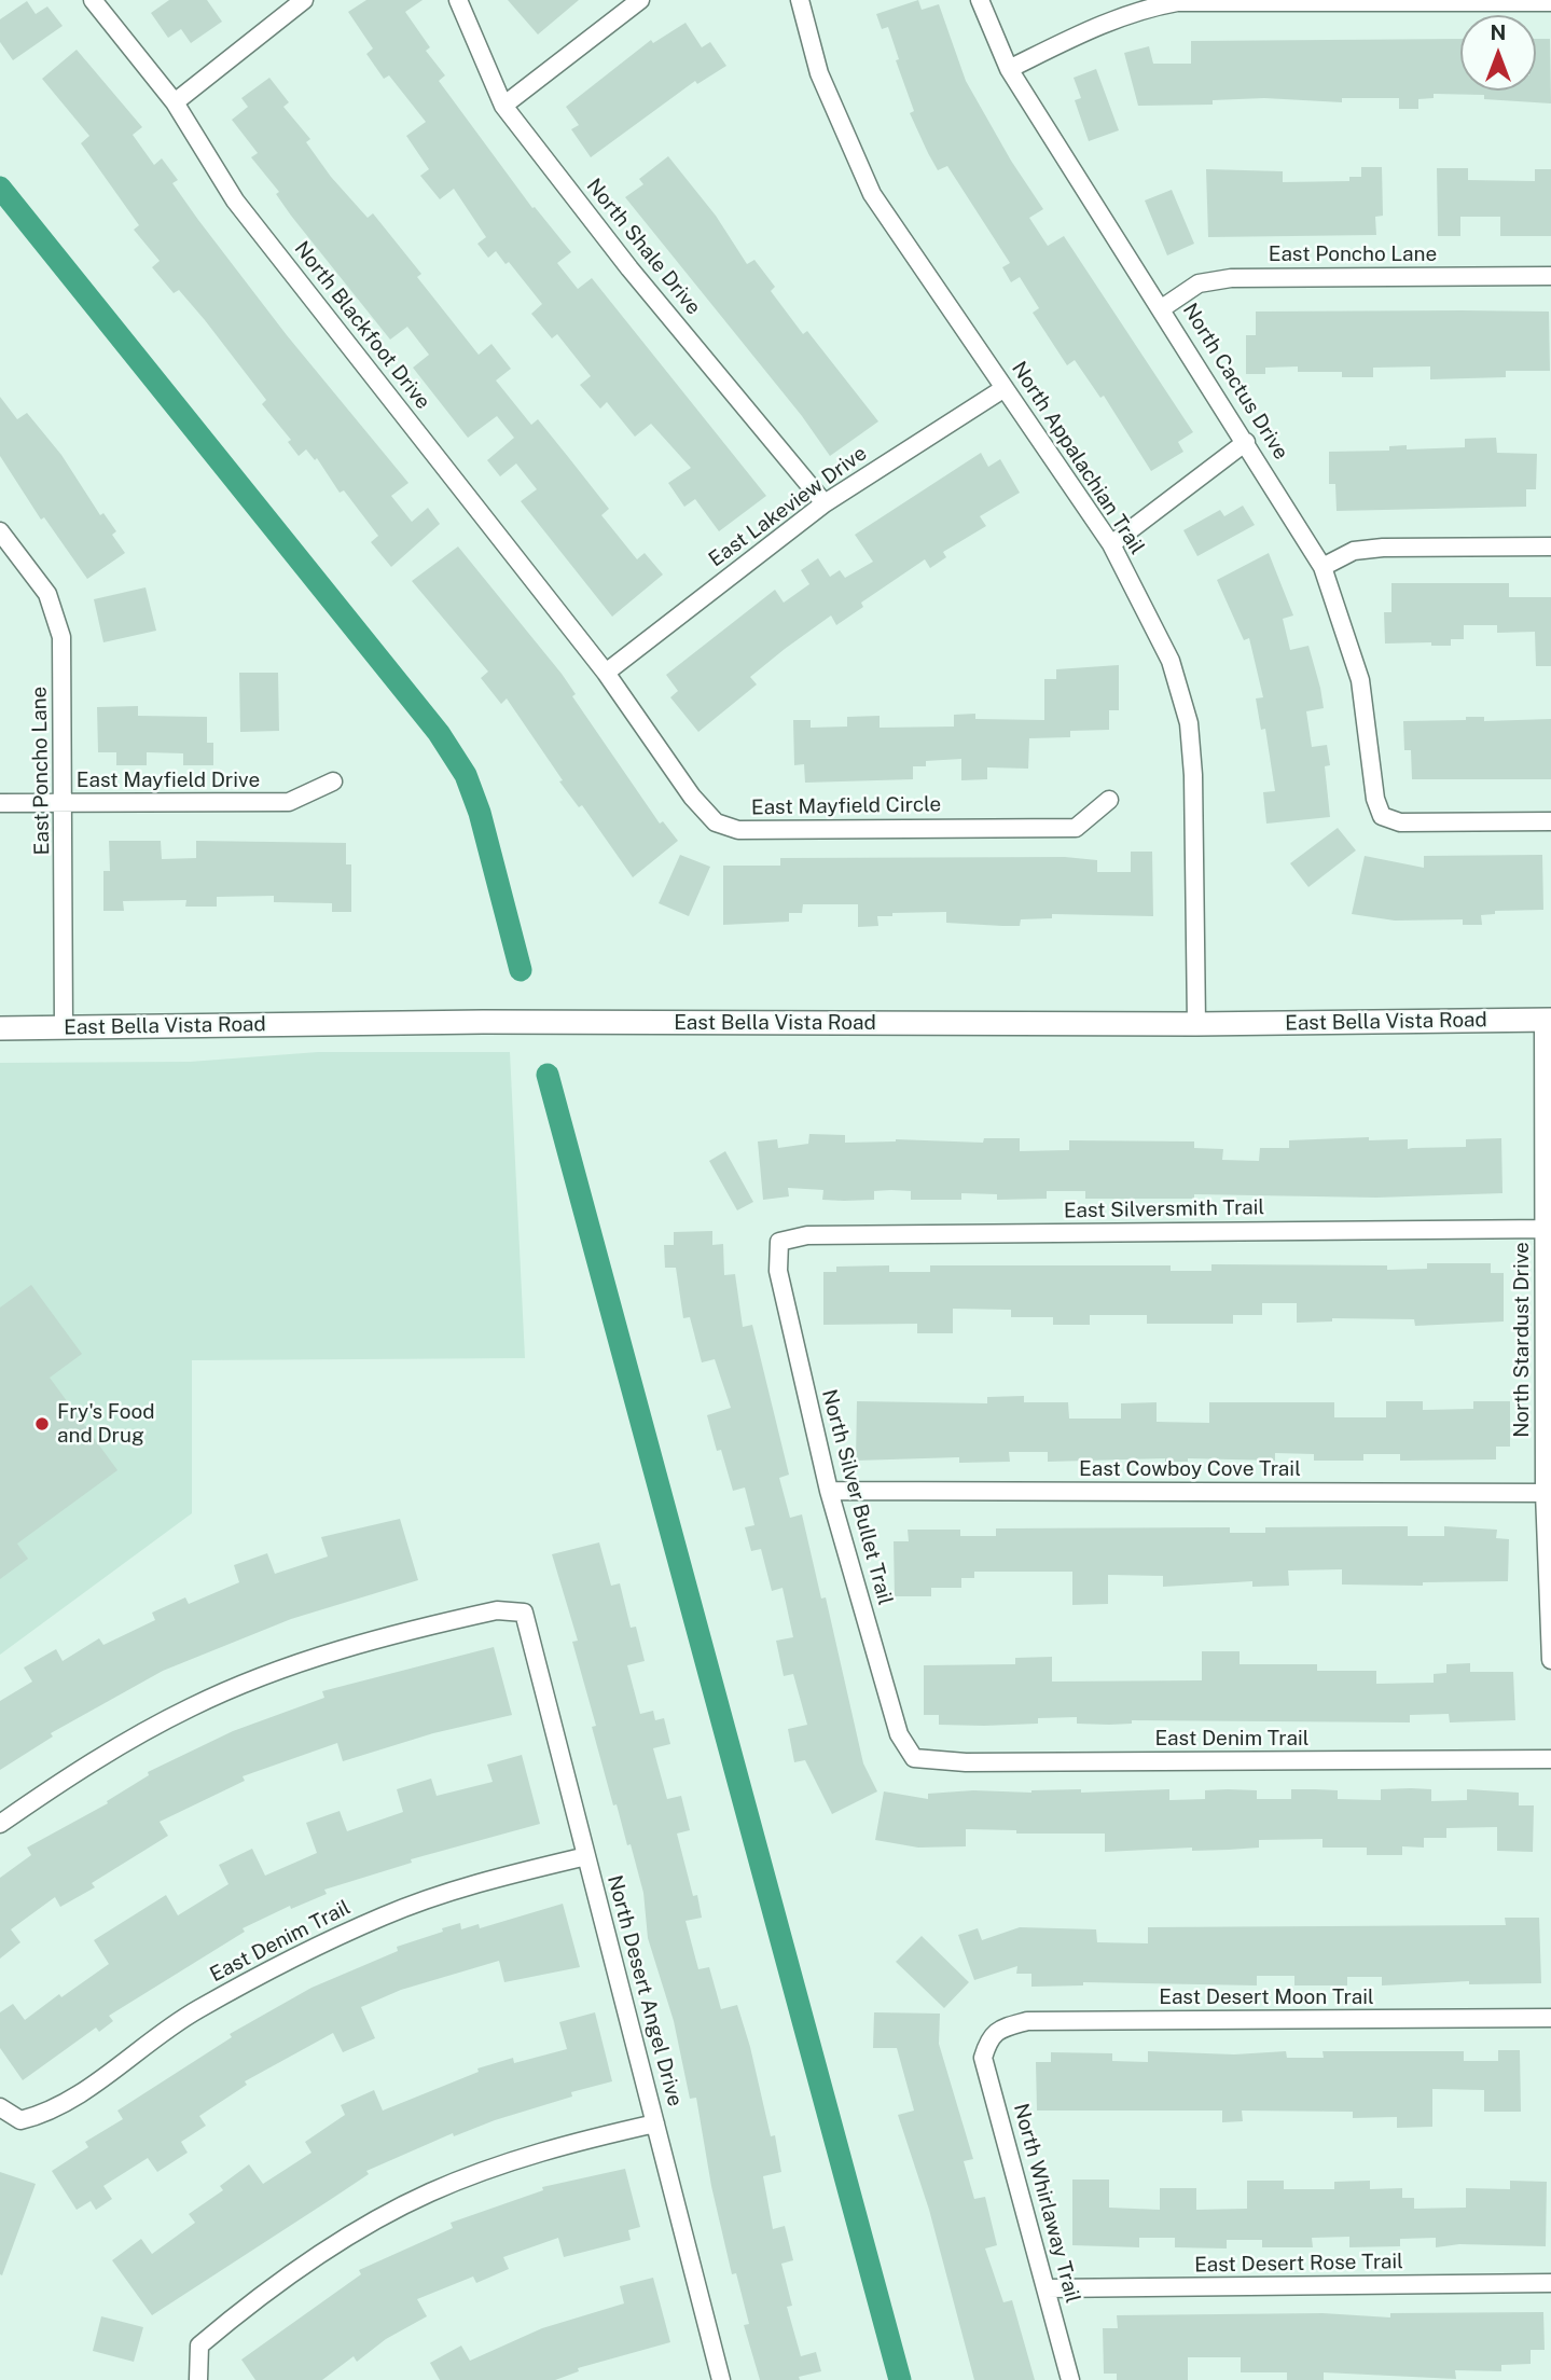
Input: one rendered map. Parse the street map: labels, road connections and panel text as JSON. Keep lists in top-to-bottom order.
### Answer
{
  "streets": {
    "street": [
      "North Shale Drive",
      "East Poncho Lane",
      "North Blackfoot Drive",
      "North Cactus Drive",
      "North Appalachian Trail",
      "East Lakeview Drive",
      "East Mayfield Drive",
      "East Mayfield Circle",
      "East Bella Vista Road",
      "East Silversmith Trail",
      "North Stardust Drive",
      "East Cowboy Cove Trail",
      "North Silver Bullet Trail",
      "East Denim Trail",
      "North Desert Angel Drive",
      "East Desert Moon Trail",
      "North Whirlaway Trail",
      "East Desert Rose Trail"
    ]
  },
  "crossings": [
    ["North Shale Drive", "East Lakeview Drive"],
    ["East Poncho Lane", "North Cactus Drive"],
    ["East Poncho Lane", "East Mayfield Drive"],
    ["East Poncho Lane", "East Bella Vista Road"],
    ["North Blackfoot Drive", "East Lakeview Drive"],
    ["North Blackfoot Drive", "East Mayfield Circle"],
    ["North Appalachian Trail", "East Lakeview Drive"],
    ["North Appalachian Trail", "East Bella Vista Road"],
    ["East Lakeview Drive", "East Mayfield Circle"],
    ["East Bella Vista Road", "North Stardust Drive"],
    ["East Silversmith Trail", "North Stardust Drive"],
    ["East Silversmith Trail", "North Silver Bullet Trail"],
    ["North Stardust Drive", "East Cowboy Cove Trail"],
    ["East Cowboy Cove Trail", "North Silver Bullet Trail"],
    ["North Silver Bullet Trail", "East Denim Trail"],
    ["East Denim Trail", "North Desert Angel Drive"],
    ["East Desert Moon Trail", "North Whirlaway Trail"],
    ["North Whirlaway Trail", "East Desert Rose Trail"]
  ],
  "places": ["Fry's Food and Drug"],
  "north": "top"
}
